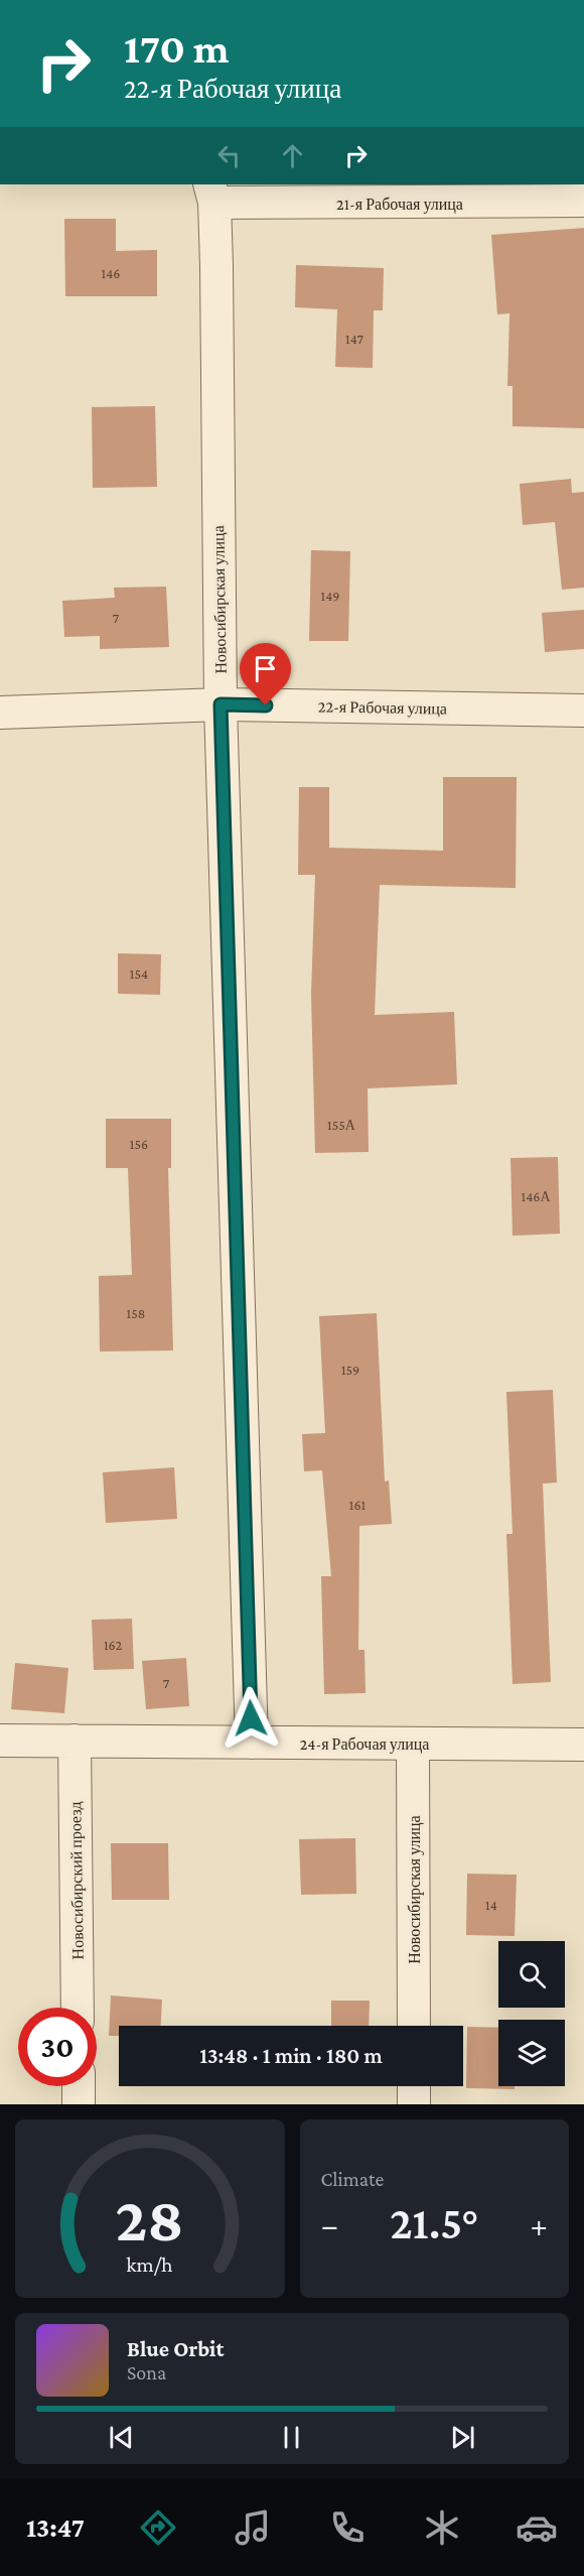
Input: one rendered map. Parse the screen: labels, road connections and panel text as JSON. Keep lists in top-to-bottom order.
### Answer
{
  "streets": {
    "street": [
      "21-я Рабочая улица",
      "Новосибирская улица",
      "22-я Рабочая улица",
      "24-я Рабочая улица",
      "Новосибирский проезд"
    ]
  },
  "crossings": [
    ["21-я Рабочая улица", "Новосибирская улица"],
    ["Новосибирская улица", "22-я Рабочая улица"],
    ["Новосибирская улица", "24-я Рабочая улица"],
    ["24-я Рабочая улица", "Новосибирский проезд"]
  ],
  "house_numbers": [
    "146",
    "147",
    "149",
    "7",
    "154",
    "155А",
    "156",
    "146А",
    "158",
    "159",
    "161",
    "162",
    "7",
    "14"
  ],
  "page": {
    "turn": ["170 m", "22-я Рабочая улица"],
    "limit": "30",
    "trip": "13:48 · 1 min · 180 m",
    "tile": "Climate",
    "heat": ["−", "21.5°", "+"],
    "song": ["Blue Orbit", "Sona"],
    "tabs": "13:47",
    "gauge": ["28", "km/h"]
  }
}
